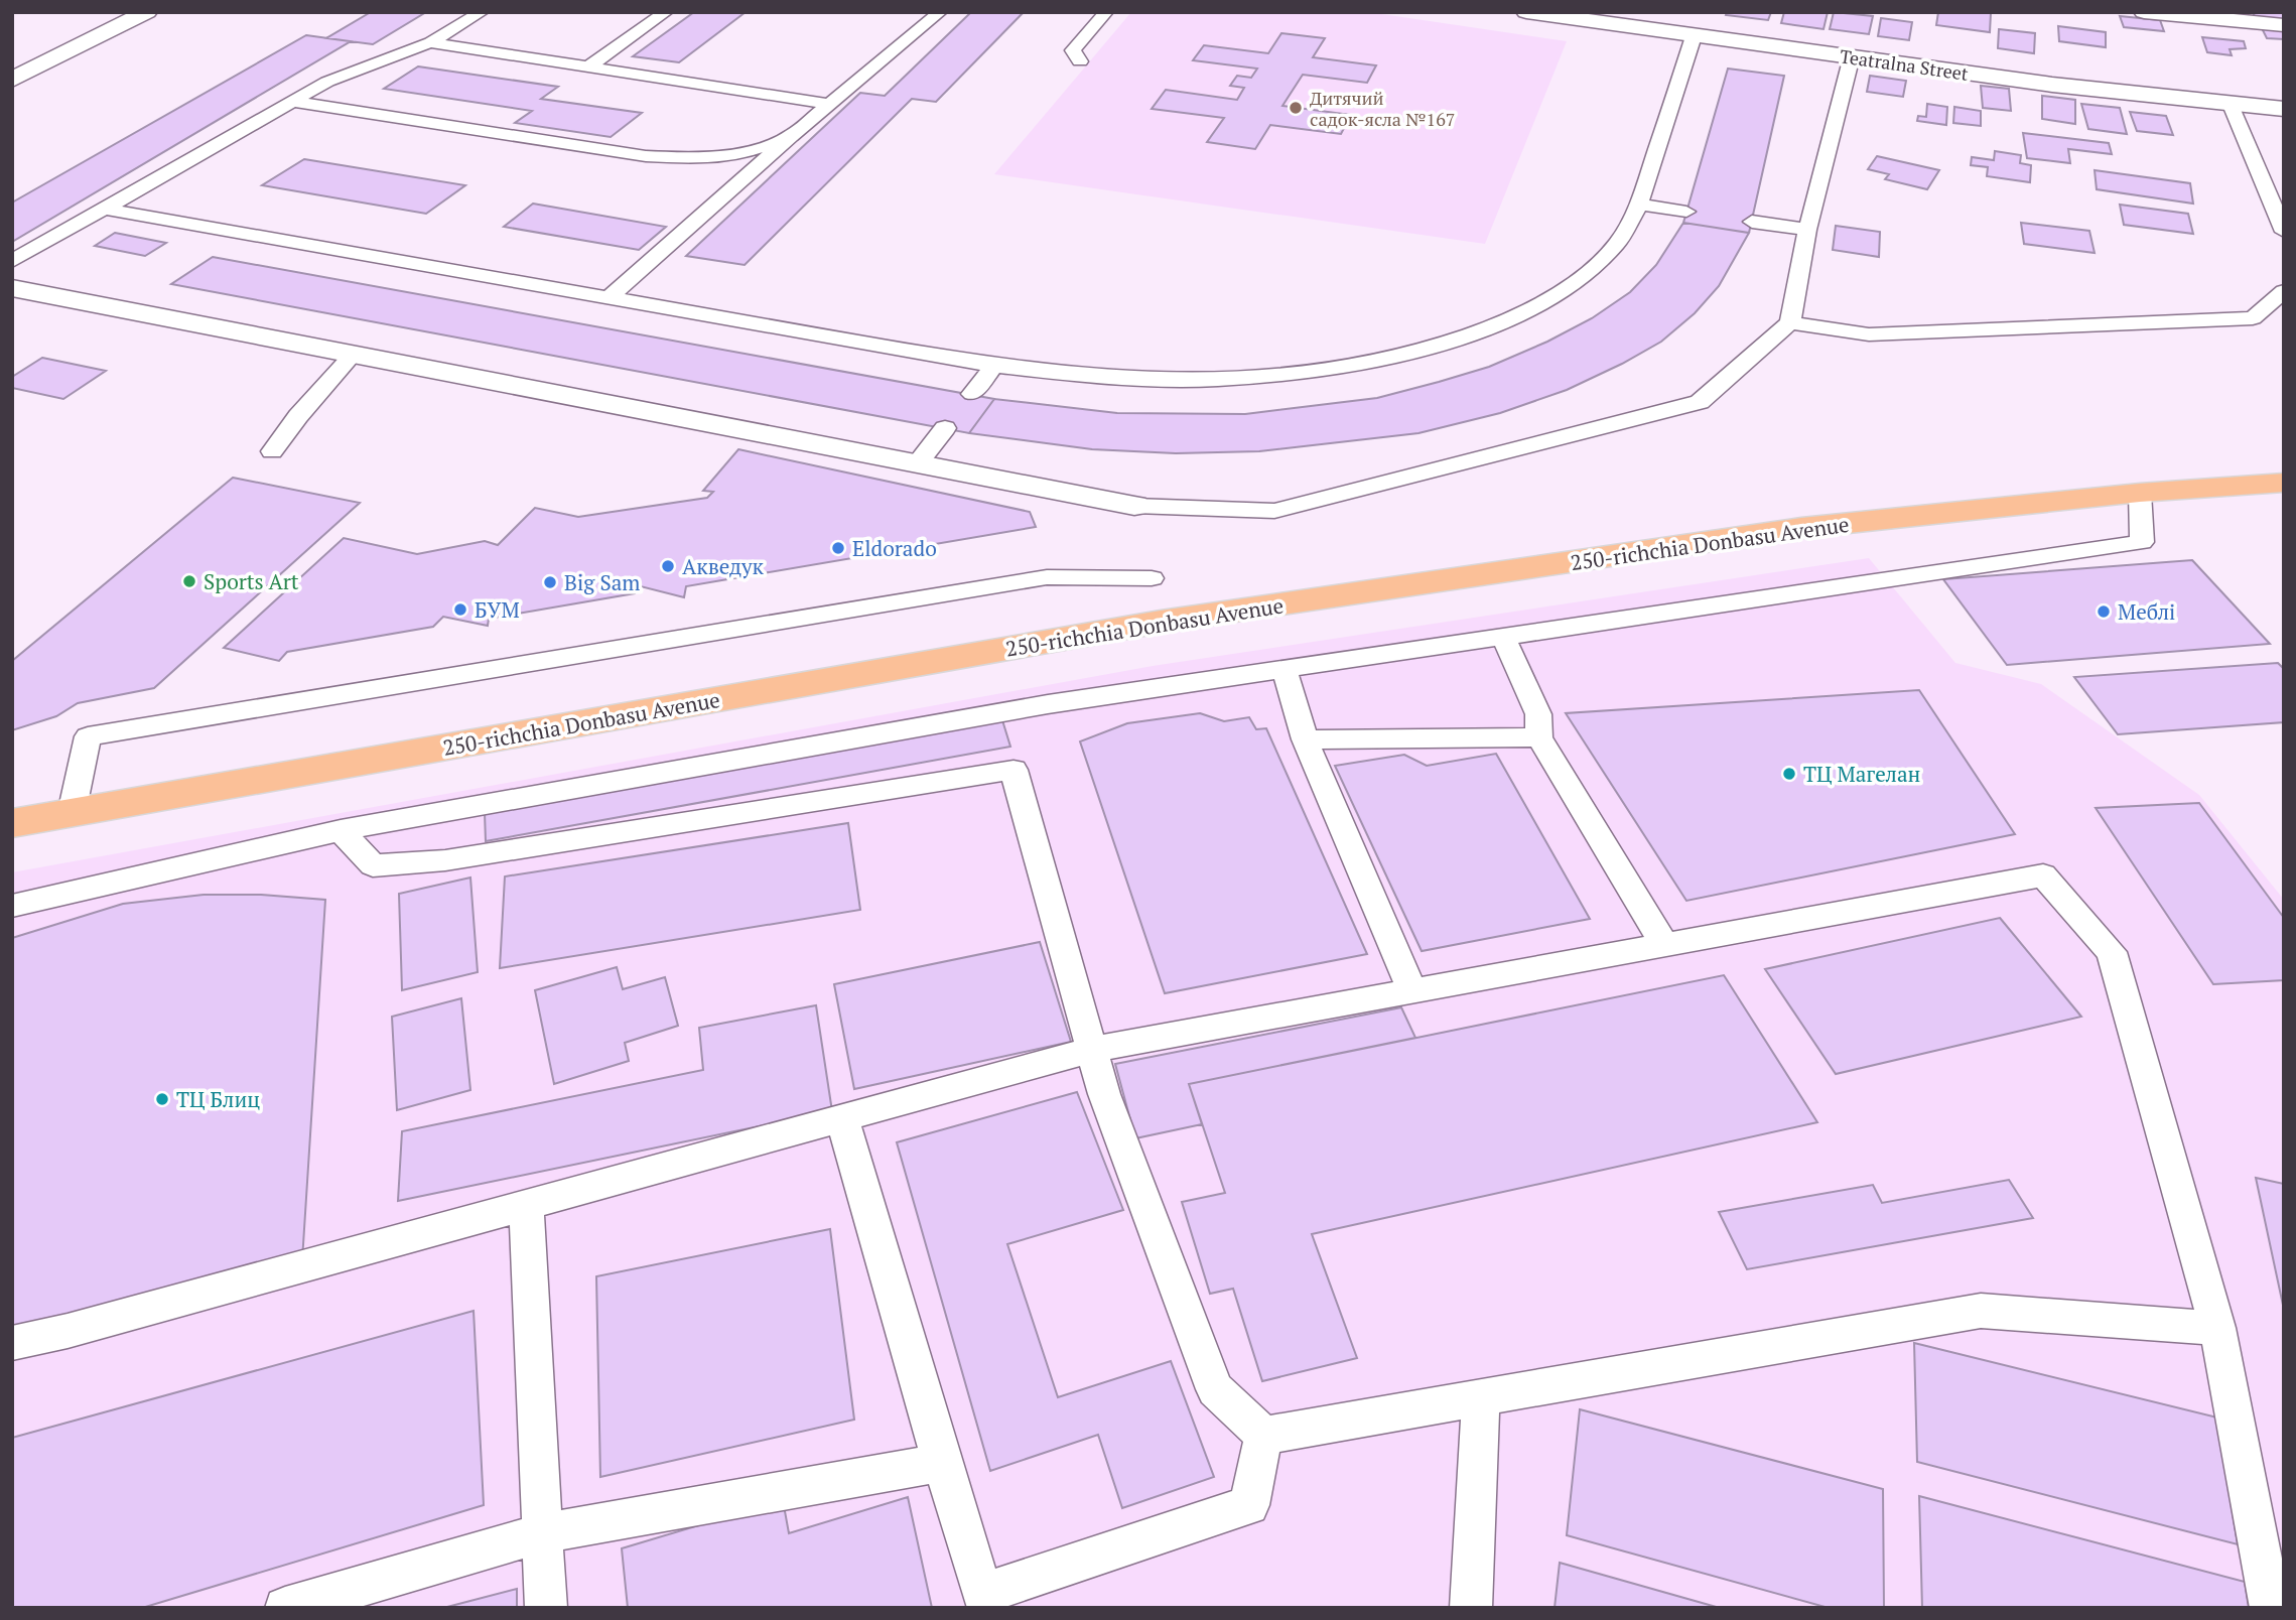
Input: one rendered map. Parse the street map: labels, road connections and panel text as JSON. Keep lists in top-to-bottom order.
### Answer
{
  "streets": {
    "main road": ["250-richchia Donbasu Avenue"],
    "street": ["Teatralna Street"]
  },
  "places": [
    "Дитячий садок-ясла №167",
    "Eldorado",
    "Акведук",
    "Sports Art",
    "Big Sam",
    "БУМ",
    "Меблі",
    "ТЦ Магелан",
    "ТЦ Блиц"
  ]
}
